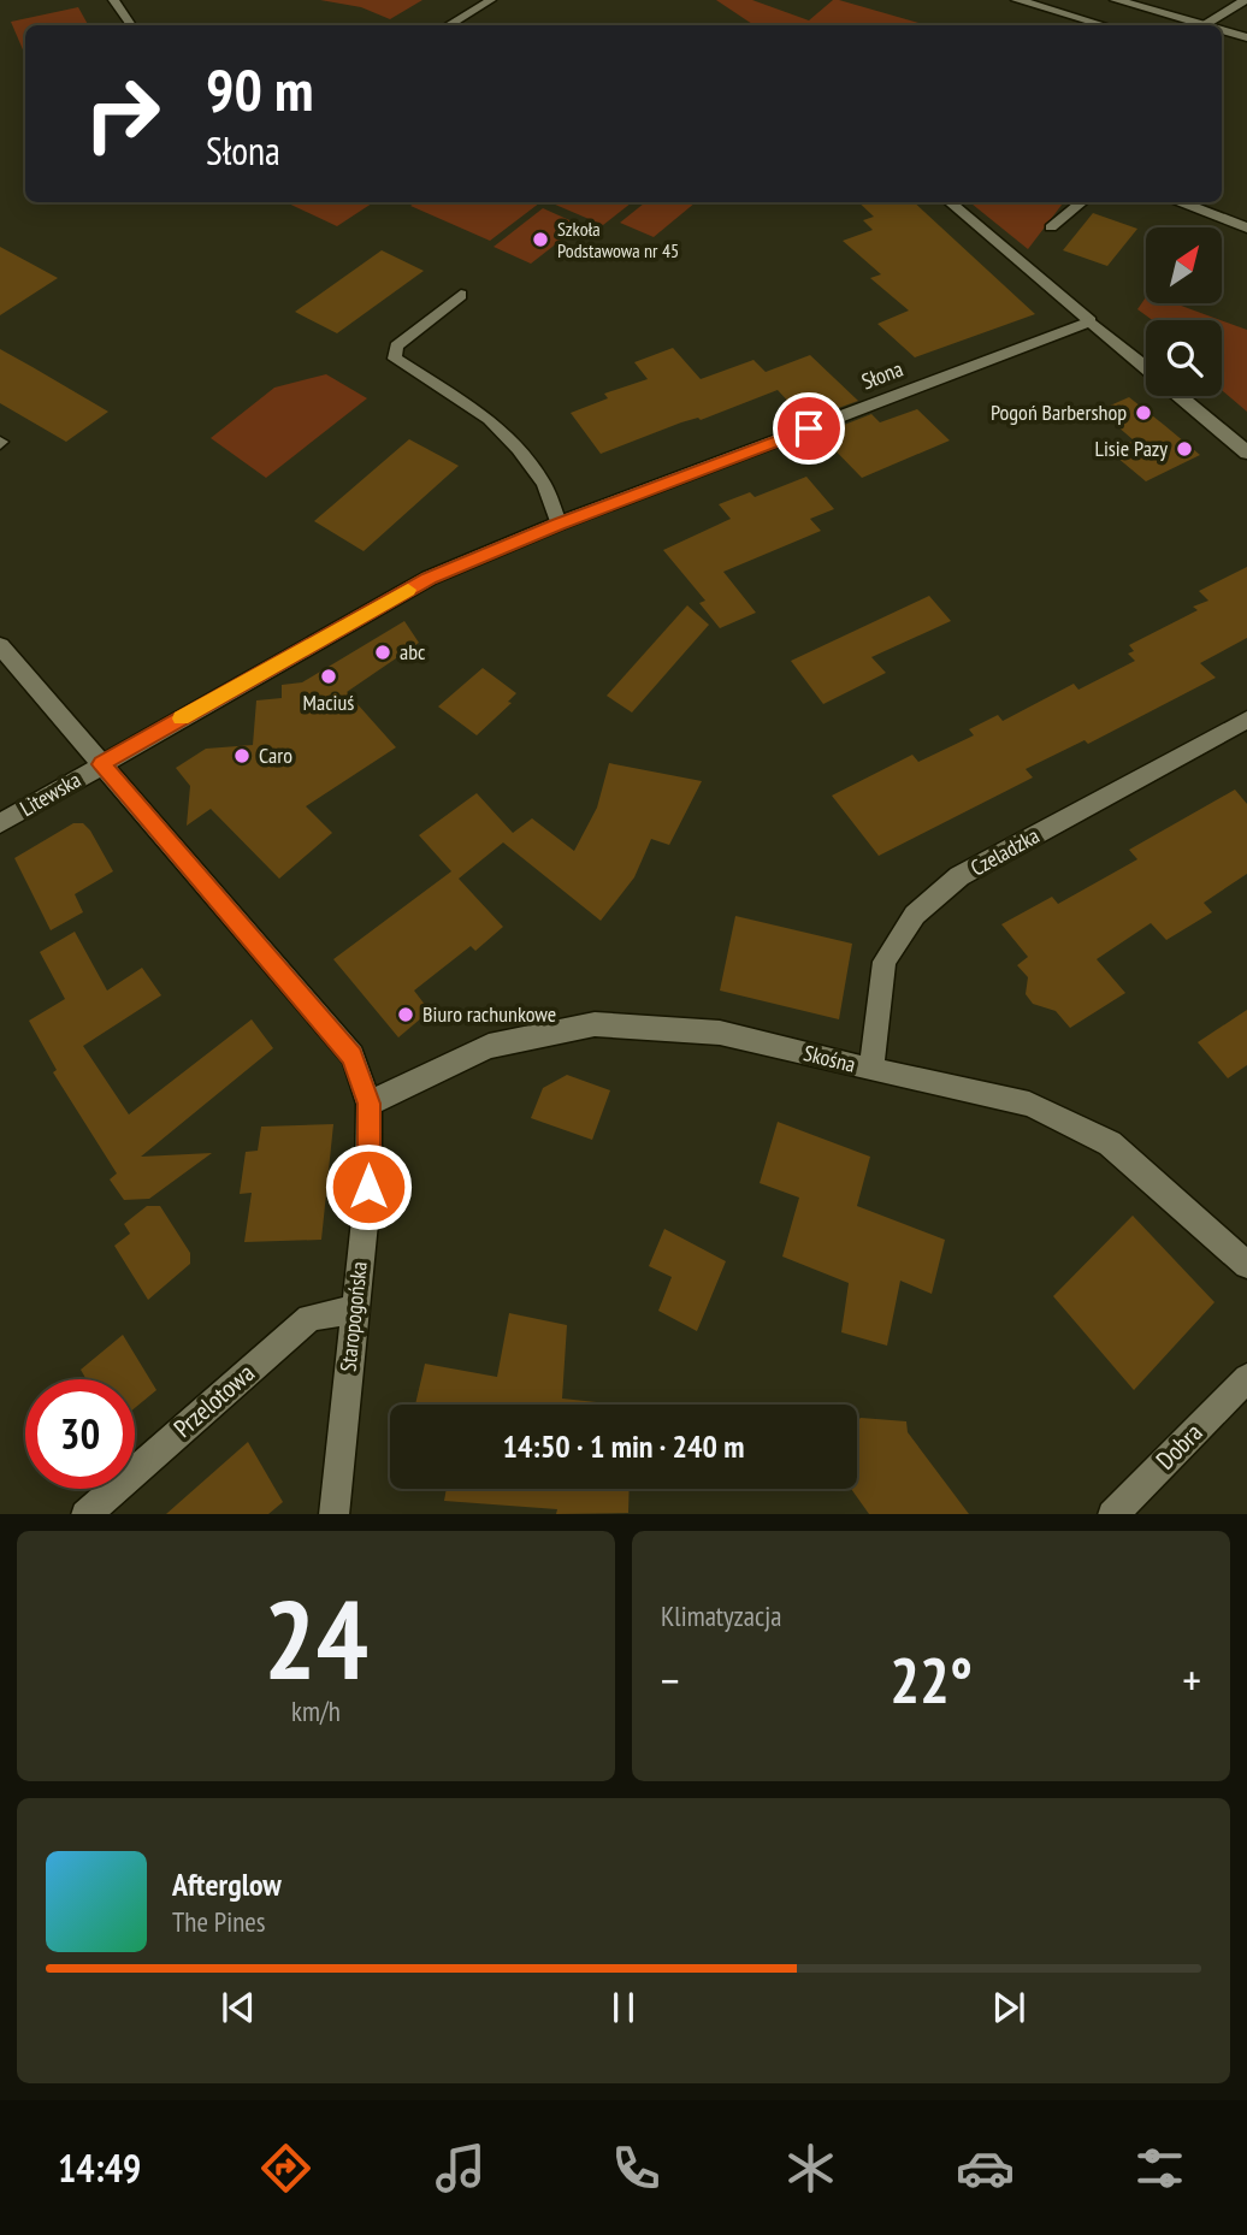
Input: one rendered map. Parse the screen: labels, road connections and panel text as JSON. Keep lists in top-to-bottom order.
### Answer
{
  "streets": {
    "street": [
      "Słona",
      "Litewska",
      "Czeladzka",
      "Skośna",
      "Staropogońska",
      "Przelotowa",
      "Dobra"
    ]
  },
  "crossings": [
    ["Słona", "Litewska"],
    ["Słona", "Staropogońska"],
    ["Litewska", "Staropogońska"],
    ["Czeladzka", "Skośna"],
    ["Skośna", "Staropogońska"],
    ["Staropogońska", "Przelotowa"]
  ],
  "places": [
    "Szkoła Podstawowa nr 45",
    "Pogoń Barbershop",
    "Lisie Pazy",
    "abc",
    "Maciuś",
    "Caro",
    "Biuro rachunkowe"
  ],
  "north": "top right",
  "page": {
    "turn": ["90 m", "Słona"],
    "limit": "30",
    "trip": "14:50 · 1 min · 240 m",
    "tile": [
      ["24", "km/h"],
      "Klimatyzacja"
    ],
    "heat": ["−", "22°", "+"],
    "song": ["Afterglow", "The Pines"],
    "tabs": "14:49"
  }
}
